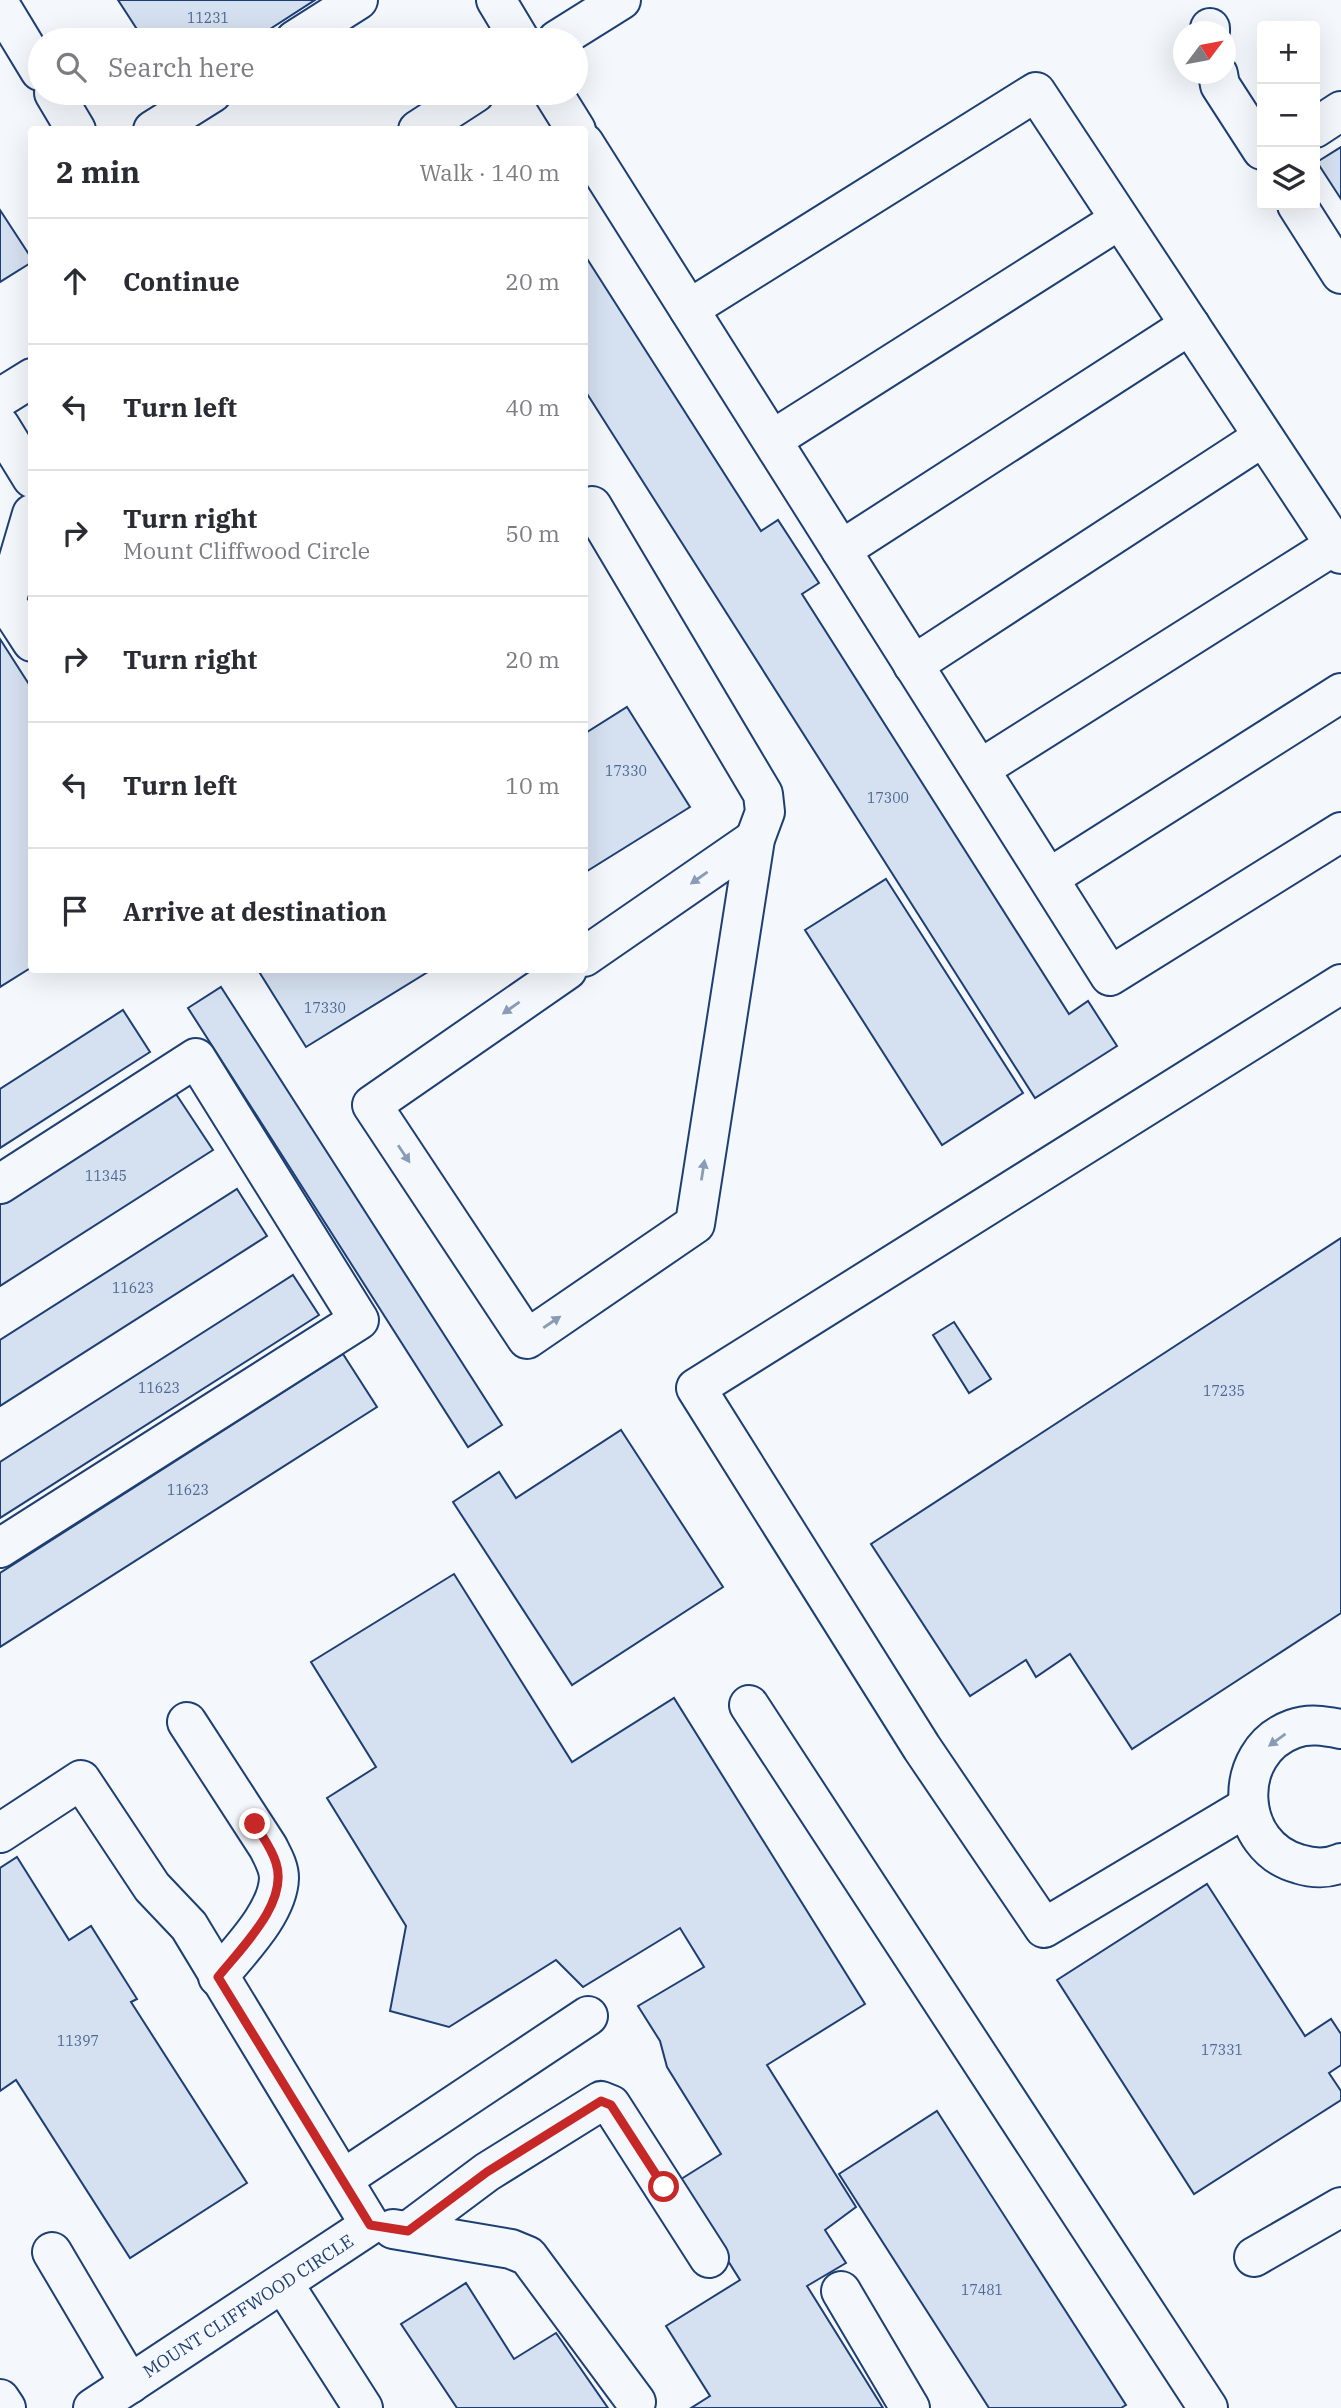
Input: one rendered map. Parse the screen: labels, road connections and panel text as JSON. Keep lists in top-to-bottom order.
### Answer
{
  "streets": {
    "street": ["MOUNT CLIFFWOOD CIRCLE"]
  },
  "house_numbers": [
    "11231",
    "17330",
    "17300",
    "17330",
    "11345",
    "11623",
    "11623",
    "17235",
    "11623",
    "11397",
    "17331",
    "17481"
  ],
  "north": "top right",
  "page": {
    "map_buttons": ["+", "−"],
    "search": "Search here",
    "heading": ["2 min", "Walk · 140 m"],
    "list": [
      ["Continue", "20 m"],
      ["Turn left", "40 m"],
      ["Turn right", "Mount Cliffwood Circle", "50 m"],
      ["Turn right", "20 m"],
      ["Turn left", "10 m"],
      "Arrive at destination"
    ]
  }
}
